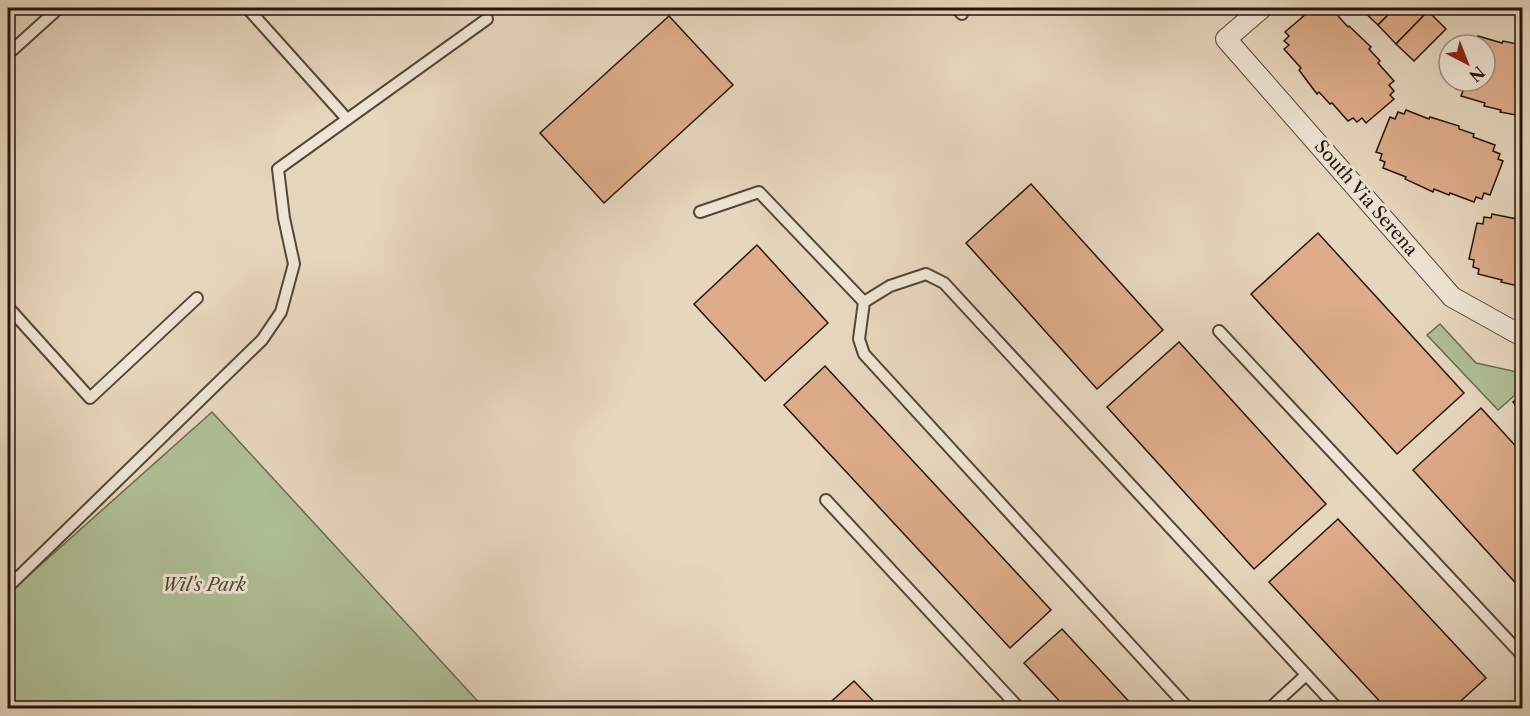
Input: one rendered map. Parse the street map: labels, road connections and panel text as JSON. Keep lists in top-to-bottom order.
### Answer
{
  "streets": {
    "street": ["South Via Serena"]
  },
  "parks": ["Wil's Park"],
  "north": "bottom right"
}
